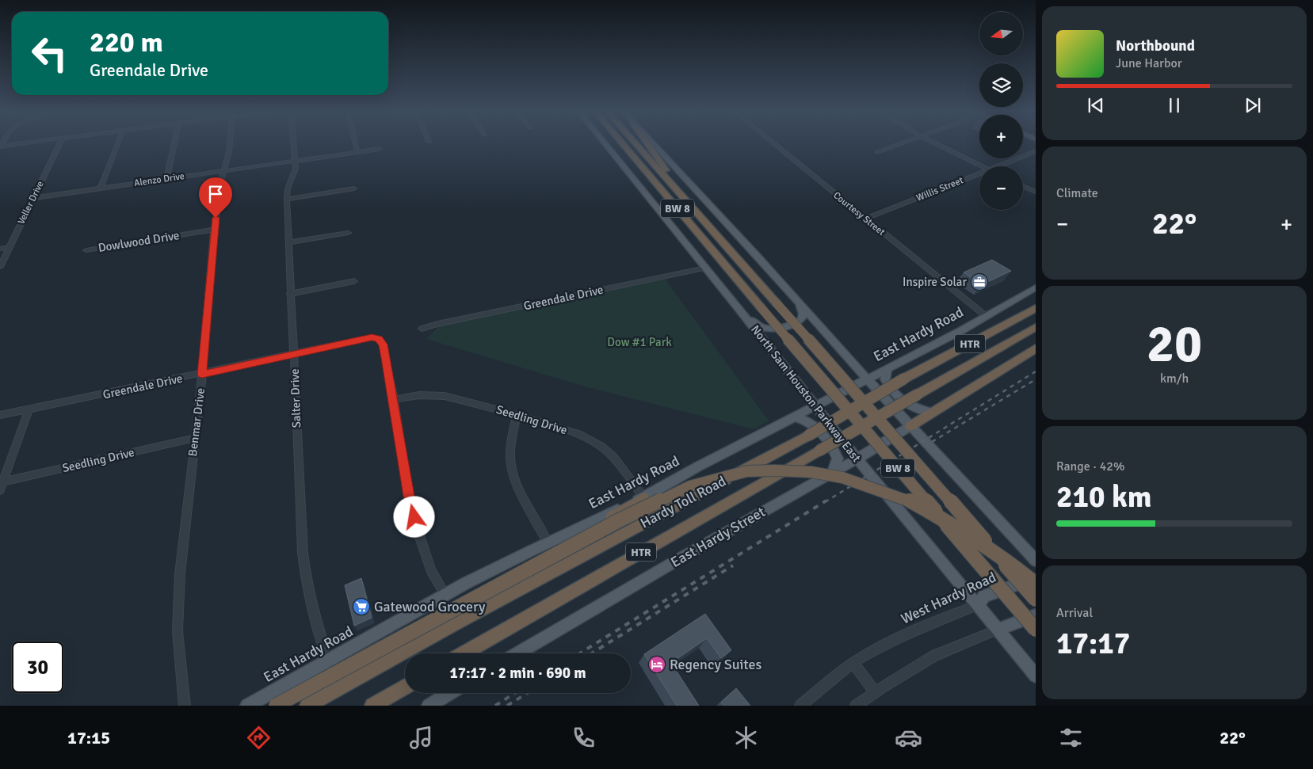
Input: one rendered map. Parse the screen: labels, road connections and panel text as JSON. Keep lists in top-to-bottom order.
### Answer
{
  "streets": {
    "highway": [
      "BW 8",
      "HTR",
      "North Sam Houston Parkway East",
      "Hardy Toll Road"
    ],
    "main road": ["East Hardy Road", "East Hardy Street", "West Hardy Road"],
    "street": [
      "Alenzo Drive",
      "Willis Street",
      "Veller Drive",
      "Courtesy Street",
      "Dowlwood Drive",
      "Greendale Drive",
      "Salter Drive",
      "Seedling Drive",
      "Benmar Drive"
    ]
  },
  "crossings": [
    ["Alenzo Drive", "Veller Drive"],
    ["Alenzo Drive", "Salter Drive"],
    ["Alenzo Drive", "Benmar Drive"],
    ["Willis Street", "Courtesy Street"],
    ["Courtesy Street", "East Hardy Road"],
    ["Dowlwood Drive", "Benmar Drive"],
    ["Greendale Drive", "North Sam Houston Parkway East"],
    ["Greendale Drive", "Salter Drive"],
    ["Greendale Drive", "Seedling Drive"],
    ["Greendale Drive", "Benmar Drive"],
    ["East Hardy Road", "North Sam Houston Parkway East"],
    ["East Hardy Road", "Salter Drive"],
    ["East Hardy Road", "Seedling Drive"],
    ["North Sam Houston Parkway East", "East Hardy Street"],
    ["North Sam Houston Parkway East", "West Hardy Road"],
    ["Seedling Drive", "Benmar Drive"]
  ],
  "parks": ["Dow #1 Park"],
  "places": {
    "office": ["Inspire Solar"],
    "supermarket": ["Gatewood Grocery"],
    "hotel": ["Regency Suites"]
  },
  "north": "left",
  "page": {
    "map_buttons": ["+", "−"],
    "turn": ["220 m", "Greendale Drive"],
    "song": ["Northbound", "June Harbor"],
    "tile": [
      "Climate",
      ["20", "km/h"],
      ["Range · 42%", "210 km"],
      ["Arrival", "17:17"]
    ],
    "heat": ["−", "22°", "+"],
    "limit": "30",
    "trip": "17:17 · 2 min · 690 m",
    "tabs": ["17:15", "22°"]
  }
}
